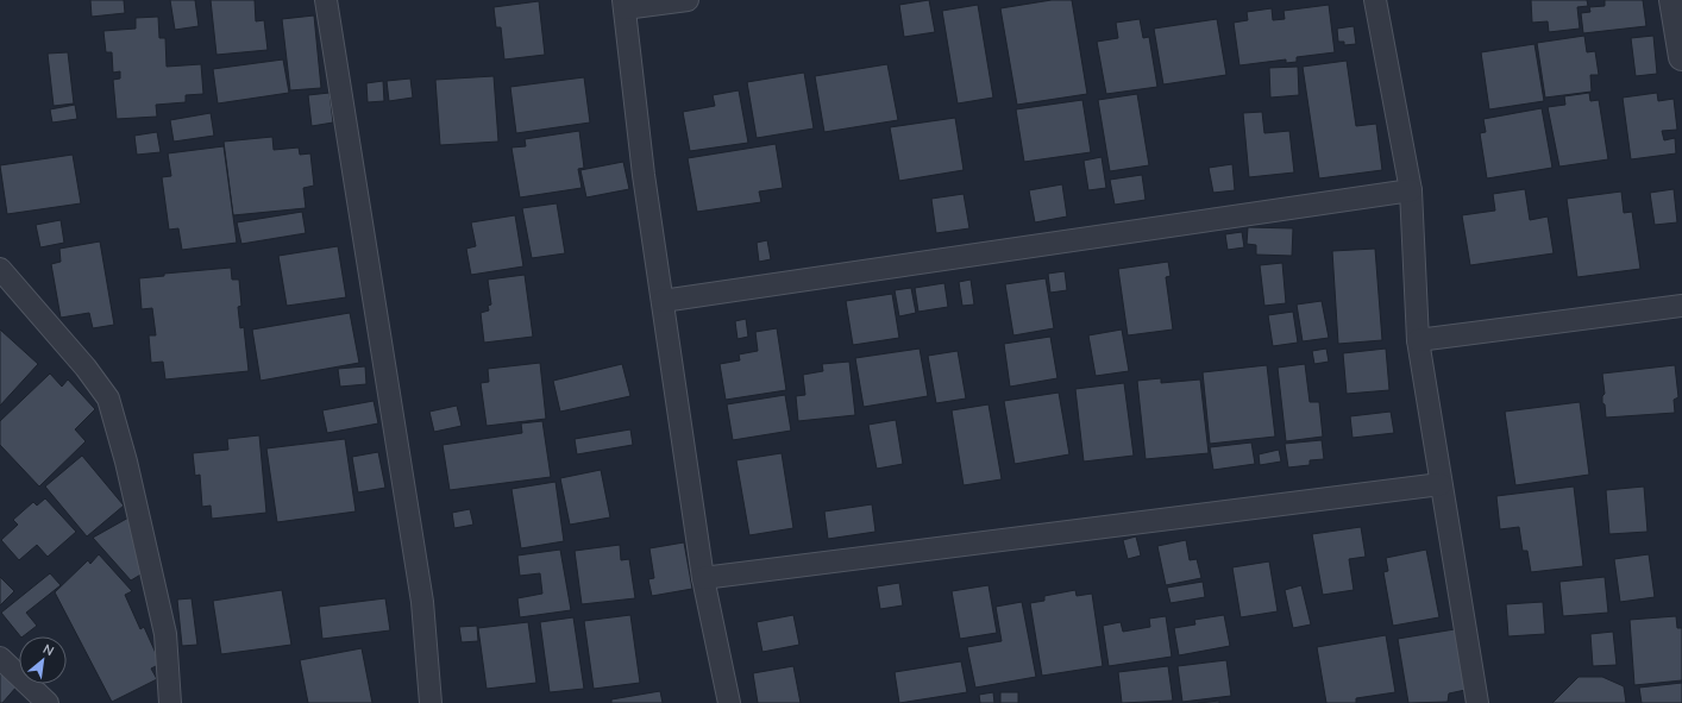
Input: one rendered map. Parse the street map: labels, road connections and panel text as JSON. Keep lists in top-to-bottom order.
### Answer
{
  "north": "top right"
}
